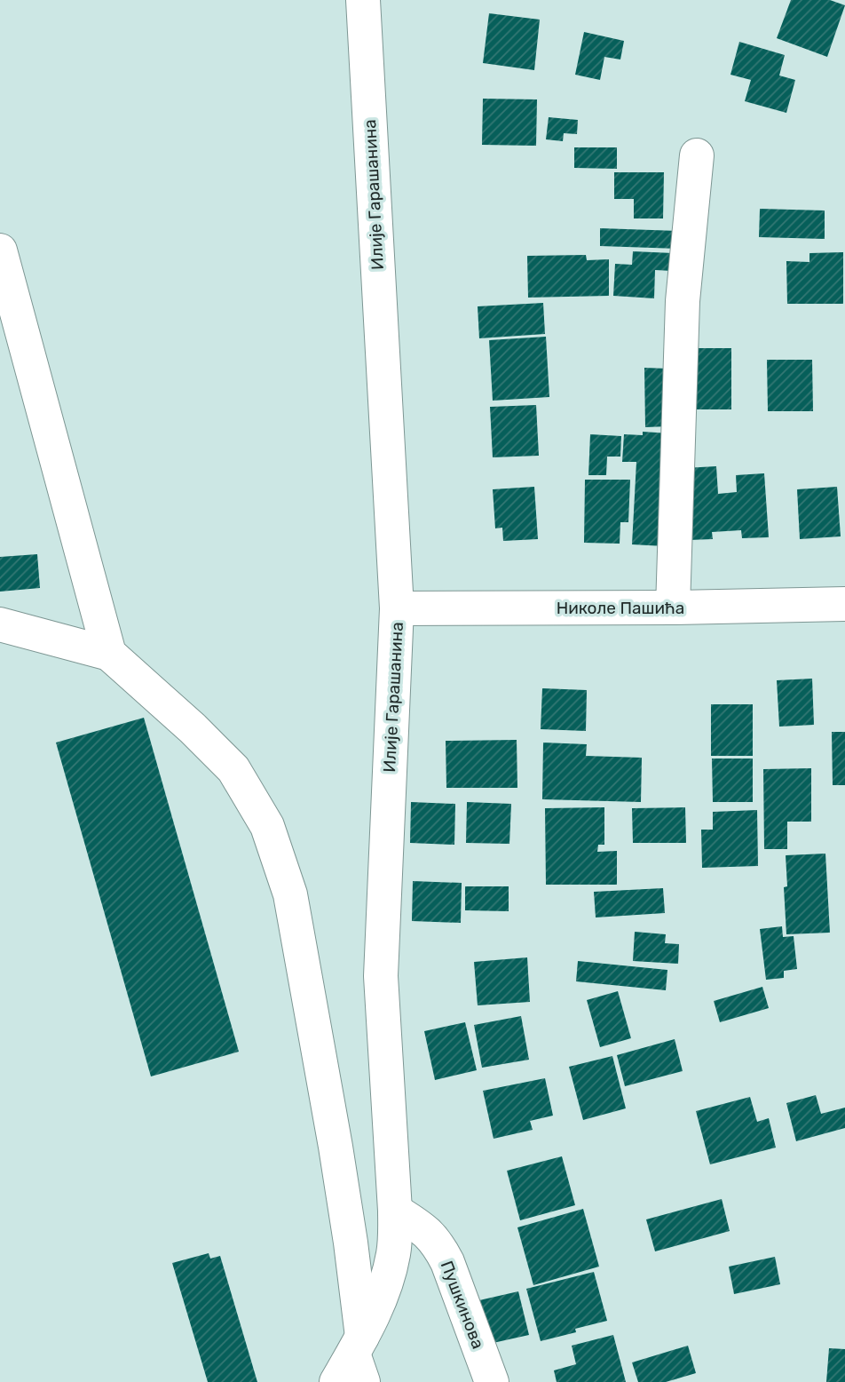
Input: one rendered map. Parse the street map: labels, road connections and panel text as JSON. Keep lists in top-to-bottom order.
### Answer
{
  "streets": {
    "main road": ["Илије Гарашанина", "Николе Пашића", "Пушкинова"]
  },
  "crossings": [
    ["Илије Гарашанина", "Николе Пашића"],
    ["Илије Гарашанина", "Пушкинова"]
  ]
}
